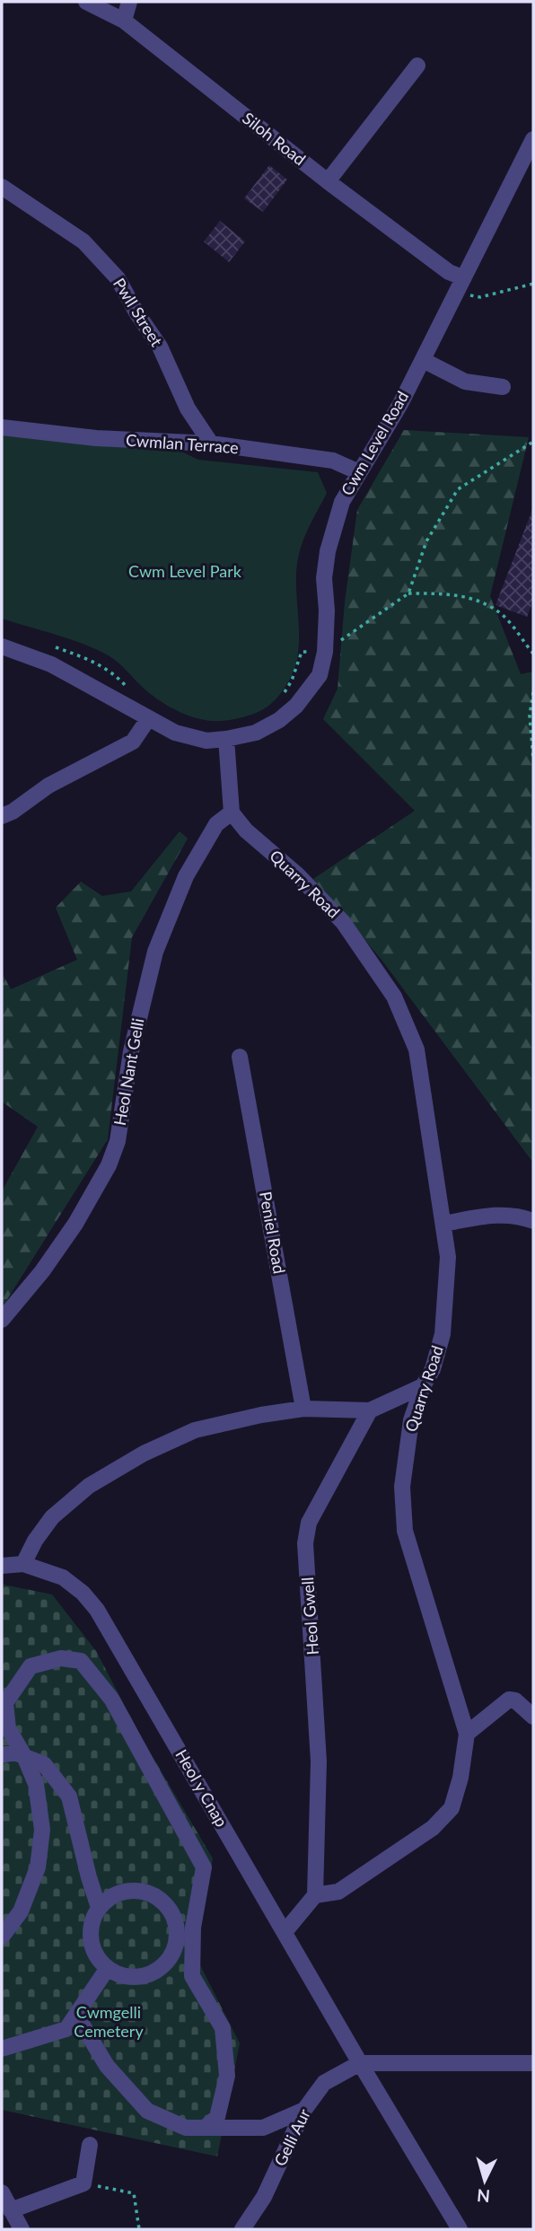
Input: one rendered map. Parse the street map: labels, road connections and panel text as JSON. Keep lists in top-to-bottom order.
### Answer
{
  "streets": {
    "street": [
      "Siloh Road",
      "Pwll Street",
      "Cwm Level Road",
      "Cwmlan Terrace",
      "Quarry Road",
      "Heol Nant Gelli",
      "Peniel Road",
      "Heol Gwell",
      "Heol y Cnap",
      "Gelli Aur"
    ]
  },
  "crossings": [
    ["Siloh Road", "Cwm Level Road"],
    ["Pwll Street", "Cwmlan Terrace"],
    ["Cwm Level Road", "Cwmlan Terrace"],
    ["Quarry Road", "Heol Nant Gelli"],
    ["Quarry Road", "Heol Gwell"],
    ["Heol y Cnap", "Gelli Aur"]
  ],
  "parks": ["Cwm Level Park", "Cwmgelli Cemetery"],
  "north": "bottom"
}
